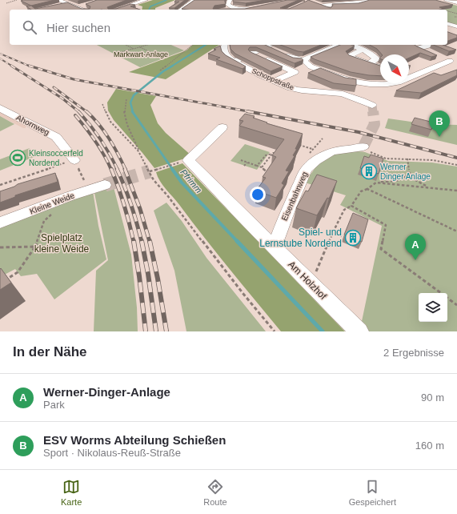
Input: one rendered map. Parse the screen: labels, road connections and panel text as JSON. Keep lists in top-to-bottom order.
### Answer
{
  "streets": {
    "street": [
      "Schoppstraße",
      "Ahornweg",
      "Eisenbahnweg",
      "Kleine Weide",
      "Am Holzhof"
    ]
  },
  "crossings": [
    ["Eisenbahnweg", "Am Holzhof"]
  ],
  "water": ["Pfrimm"],
  "parks": ["Markwart-Anlage", "Spielplatz kleine Weide"],
  "places": {
    "sports": ["Kleinsoccerfeld Nordend"],
    "building": ["Werner Dinger Anlage", "Spiel- und Lernstube Nordend"]
  },
  "north": "bottom right",
  "page": {
    "search": "Hier suchen",
    "pins": ["B", "A"],
    "heading": ["In der Nähe", "2 Ergebnisse"],
    "list": [
      {
        "mark": "A",
        "name": "Werner-Dinger-Anlage",
        "note": "Park",
        "value": "90 m"
      },
      {
        "mark": "B",
        "name": "ESV Worms Abteilung Schießen",
        "note": "Sport · Nikolaus-Reuß-Straße",
        "value": "160 m"
      }
    ],
    "nav": ["Karte", "Route", "Gespeichert"]
  }
}
